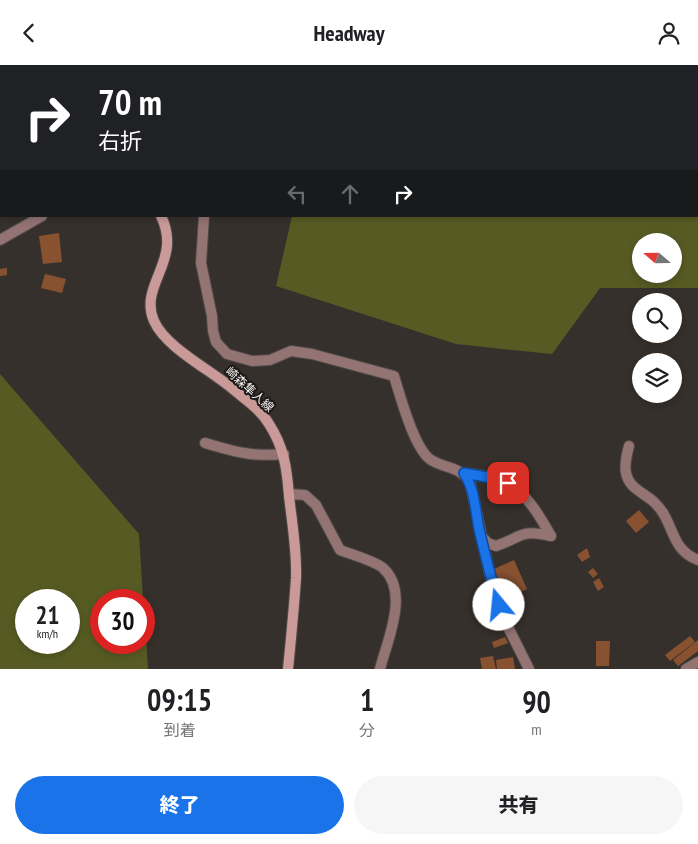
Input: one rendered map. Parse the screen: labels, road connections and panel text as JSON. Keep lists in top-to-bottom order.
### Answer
{
  "streets": {
    "main road": ["崎森隼人線"]
  },
  "north": "left",
  "page": {
    "header": "Headway",
    "turn": ["70 m", "右折"],
    "speed": "21 km/h",
    "limit": "30",
    "eta": [
      "09:15",
      "到着",
      "1",
      "分",
      "90",
      "m"
    ],
    "buttons": ["終了", "共有"]
  }
}
